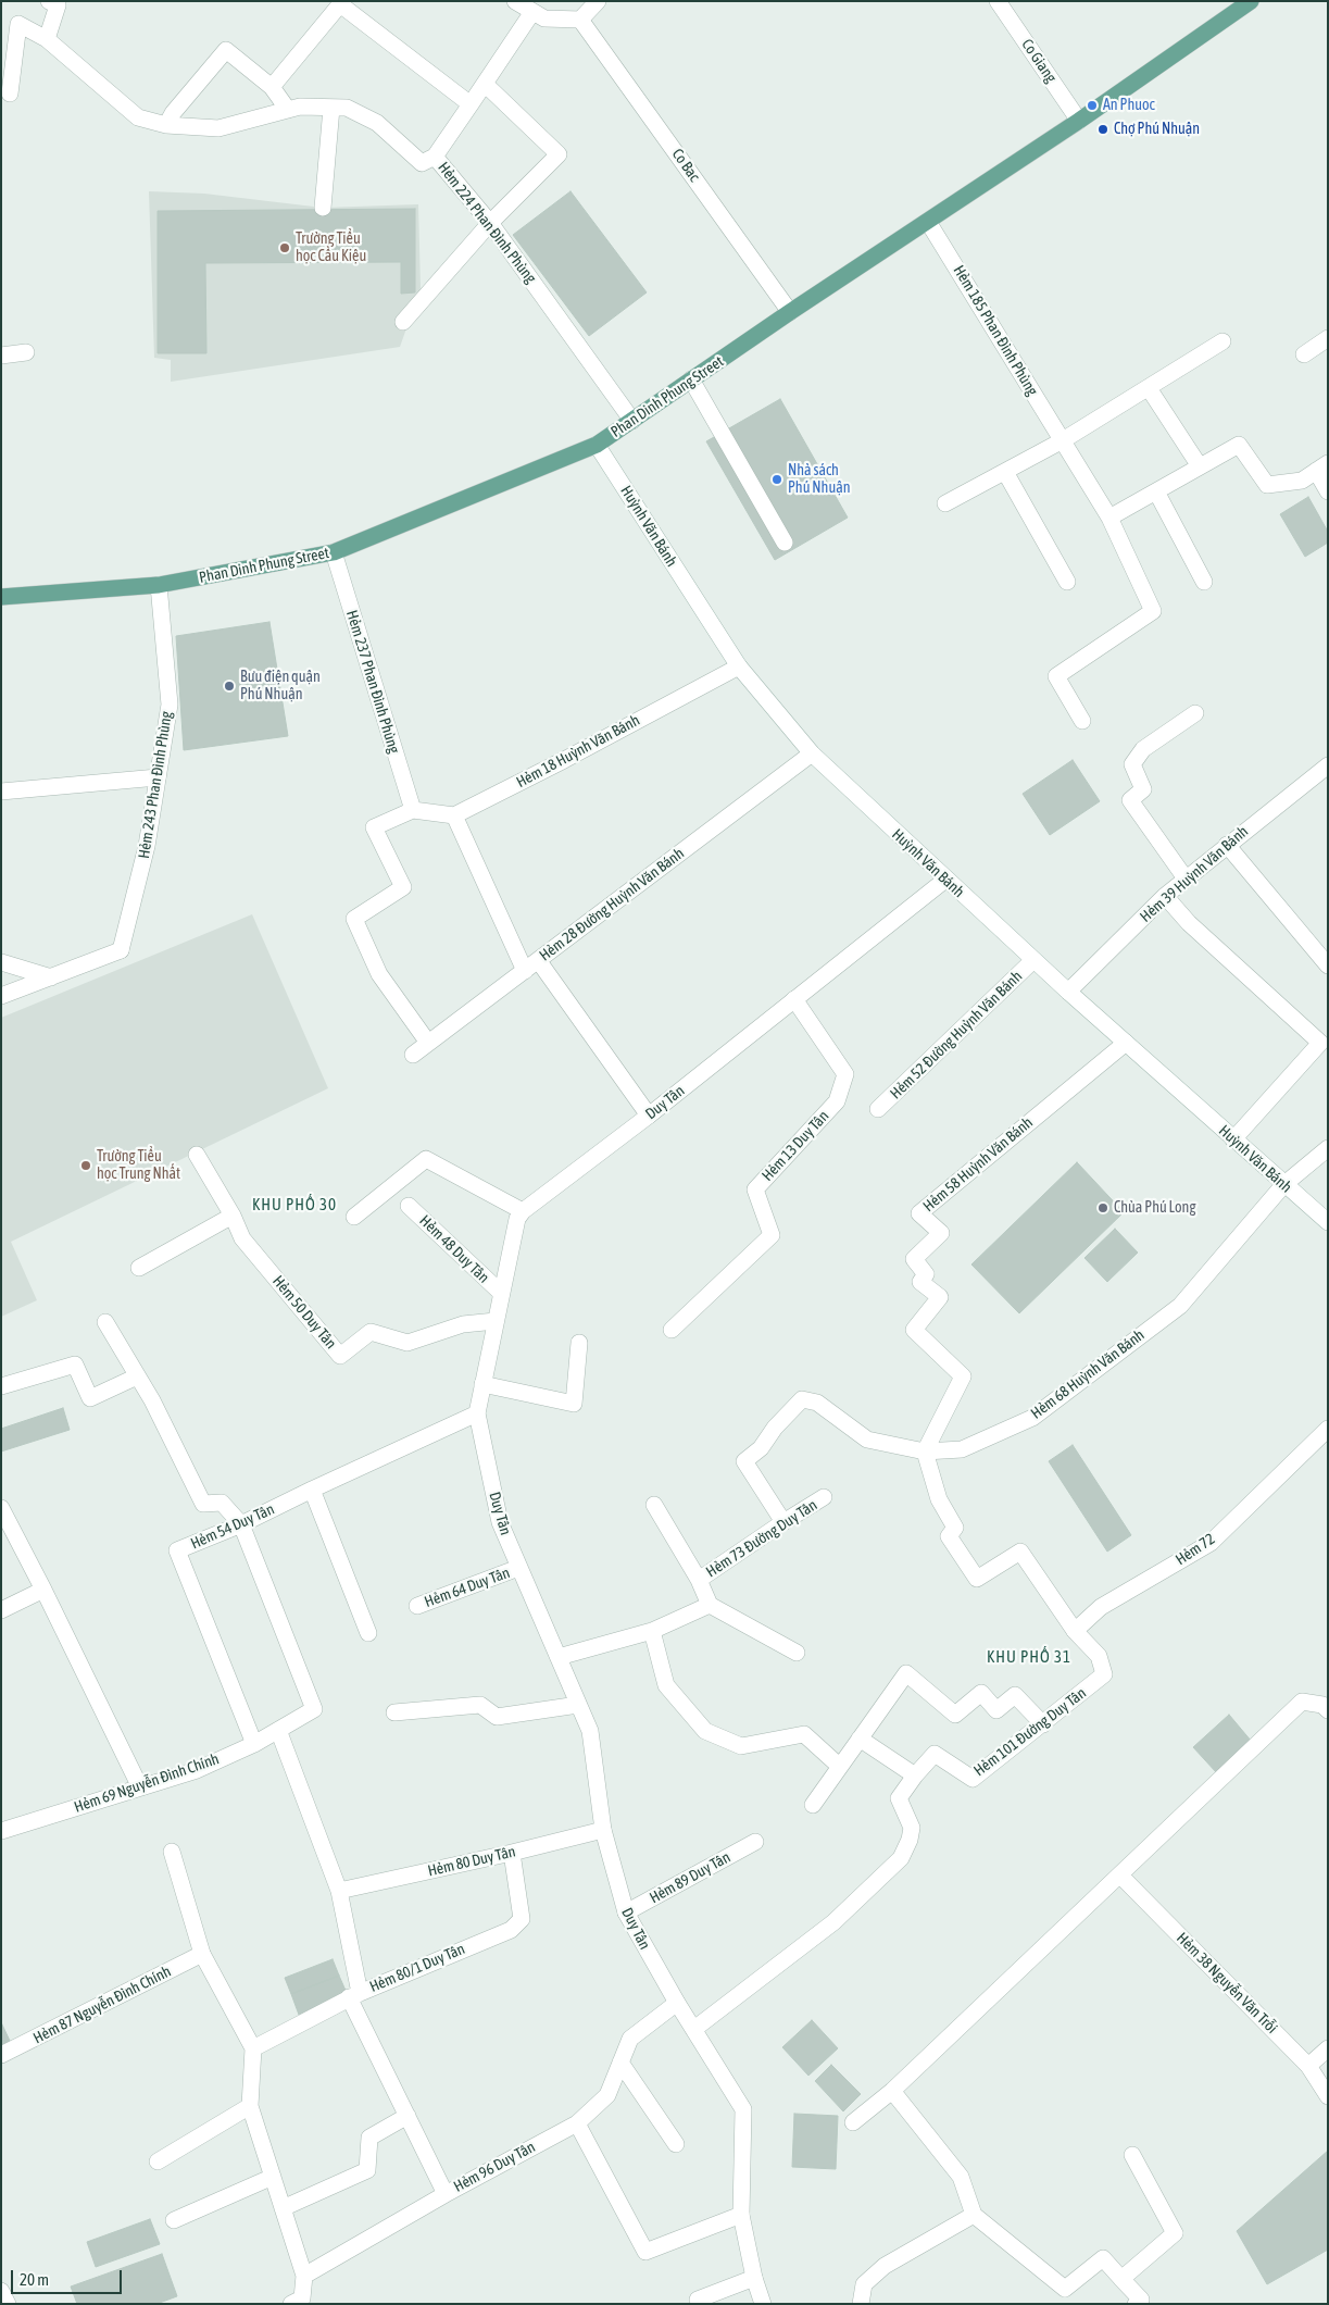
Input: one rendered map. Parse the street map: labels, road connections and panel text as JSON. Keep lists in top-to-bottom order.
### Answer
{
  "streets": {
    "main road": ["Phan Dinh Phung Street"],
    "street": [
      "Co Giang",
      "Co Bac",
      "Hẻm 224 Phan Đình Phùng",
      "Hẻm 185 Phan Đình Phùng",
      "Huỳnh Văn Bánh",
      "Hẻm 237 Phan Đình Phùng",
      "Hẻm 18 Huỳnh Văn Bánh",
      "Hẻm 243 Phan Đình Phùng",
      "Hẻm 39 Huỳnh Văn Bánh",
      "Hẻm 28 Đường Huỳnh Văn Bánh",
      "Hẻm 52 Đường Huỳnh Văn Bánh",
      "Duy Tân",
      "Hẻm 13 Duy Tân",
      "Hẻm 58 Huỳnh Văn Bánh",
      "Hẻm 48 Duy Tân",
      "Hẻm 50 Duy Tân",
      "Hẻm 68 Huỳnh Văn Bánh",
      "Hẻm 54 Duy Tân",
      "Hẻm 73 Đường Duy Tân",
      "Hẻm 72",
      "Hẻm 64 Duy Tân",
      "Hẻm 101 Đường Duy Tân",
      "Hẻm 69 Nguyễn Đình Chính",
      "Hẻm 80 Duy Tân",
      "Hẻm 89 Duy Tân",
      "Hẻm 80/1 Duy Tân",
      "Hẻm 38 Nguyễn Văn Trỗi",
      "Hẻm 87 Nguyễn Đình Chính",
      "Hẻm 96 Duy Tân"
    ]
  },
  "crossings": [
    ["Co Giang", "Phan Dinh Phung Street"],
    ["Co Bac", "Phan Dinh Phung Street"],
    ["Hẻm 224 Phan Đình Phùng", "Phan Dinh Phung Street"],
    ["Hẻm 185 Phan Đình Phùng", "Phan Dinh Phung Street"],
    ["Phan Dinh Phung Street", "Huỳnh Văn Bánh"],
    ["Phan Dinh Phung Street", "Hẻm 237 Phan Đình Phùng"],
    ["Phan Dinh Phung Street", "Hẻm 243 Phan Đình Phùng"],
    ["Huỳnh Văn Bánh", "Hẻm 18 Huỳnh Văn Bánh"],
    ["Huỳnh Văn Bánh", "Hẻm 39 Huỳnh Văn Bánh"],
    ["Huỳnh Văn Bánh", "Hẻm 28 Đường Huỳnh Văn Bánh"],
    ["Huỳnh Văn Bánh", "Hẻm 52 Đường Huỳnh Văn Bánh"],
    ["Huỳnh Văn Bánh", "Duy Tân"],
    ["Huỳnh Văn Bánh", "Hẻm 58 Huỳnh Văn Bánh"],
    ["Huỳnh Văn Bánh", "Hẻm 68 Huỳnh Văn Bánh"],
    ["Duy Tân", "Hẻm 13 Duy Tân"],
    ["Duy Tân", "Hẻm 48 Duy Tân"],
    ["Duy Tân", "Hẻm 50 Duy Tân"],
    ["Duy Tân", "Hẻm 54 Duy Tân"],
    ["Duy Tân", "Hẻm 64 Duy Tân"],
    ["Duy Tân", "Hẻm 101 Đường Duy Tân"],
    ["Duy Tân", "Hẻm 80 Duy Tân"],
    ["Duy Tân", "Hẻm 89 Duy Tân"],
    ["Duy Tân", "Hẻm 96 Duy Tân"],
    ["Hẻm 58 Huỳnh Văn Bánh", "Hẻm 68 Huỳnh Văn Bánh"],
    ["Hẻm 68 Huỳnh Văn Bánh", "Hẻm 73 Đường Duy Tân"],
    ["Hẻm 54 Duy Tân", "Hẻm 69 Nguyễn Đình Chính"],
    ["Hẻm 72", "Hẻm 101 Đường Duy Tân"],
    ["Hẻm 80 Duy Tân", "Hẻm 80/1 Duy Tân"]
  ],
  "districts": ["KHU PHỐ 30", "KHU PHỐ 31"],
  "places": [
    "An Phuoc",
    "Chợ Phú Nhuận",
    "Trường Tiểu học Cầu Kiệu",
    "Nhà sách Phú Nhuận",
    "Bưu điện quận Phú Nhuận",
    "Trường Tiểu học Trung Nhất",
    "Chùa Phú Long"
  ],
  "scale_bar": "20 m"
}
